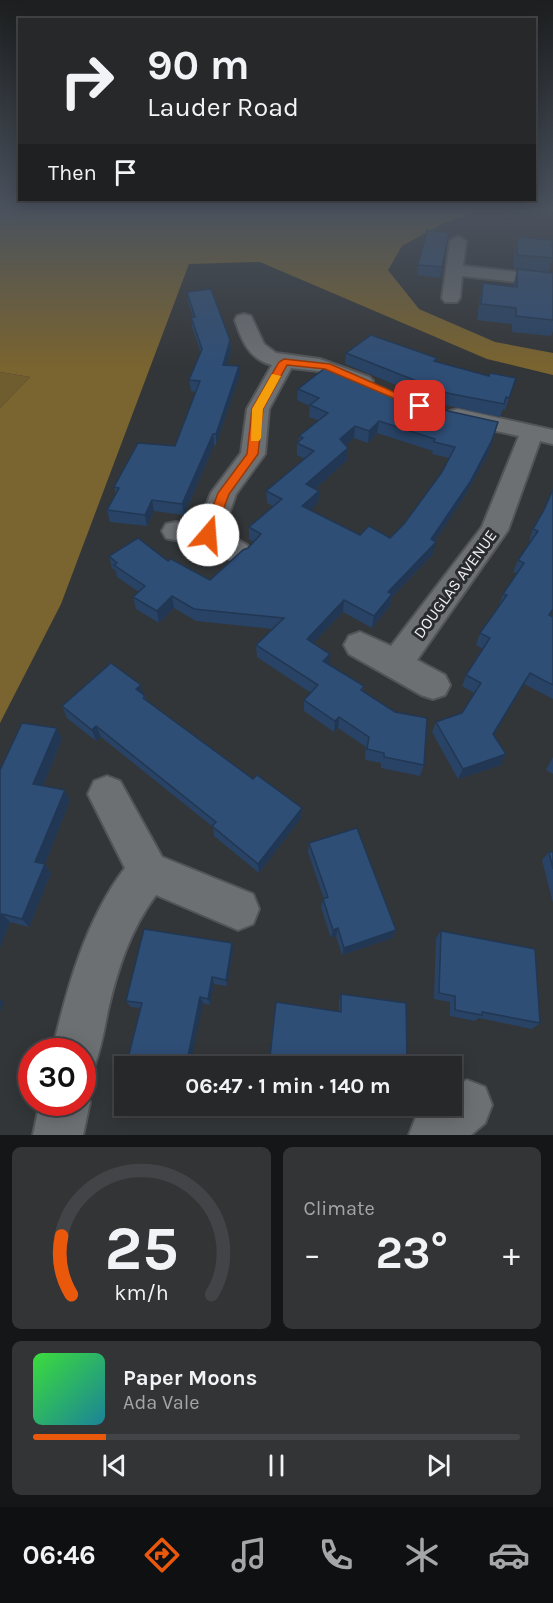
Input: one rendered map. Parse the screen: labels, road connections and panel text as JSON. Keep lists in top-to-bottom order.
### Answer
{
  "streets": {
    "street": ["DOUGLAS AVENUE"]
  },
  "page": {
    "turn": ["90 m", "Lauder Road"],
    "then": "Then",
    "limit": "30",
    "trip": "06:47 · 1 min · 140 m",
    "tile": "Climate",
    "heat": ["−", "23°", "+"],
    "song": ["Paper Moons", "Ada Vale"],
    "tabs": "06:46",
    "gauge": ["25", "km/h"]
  }
}
